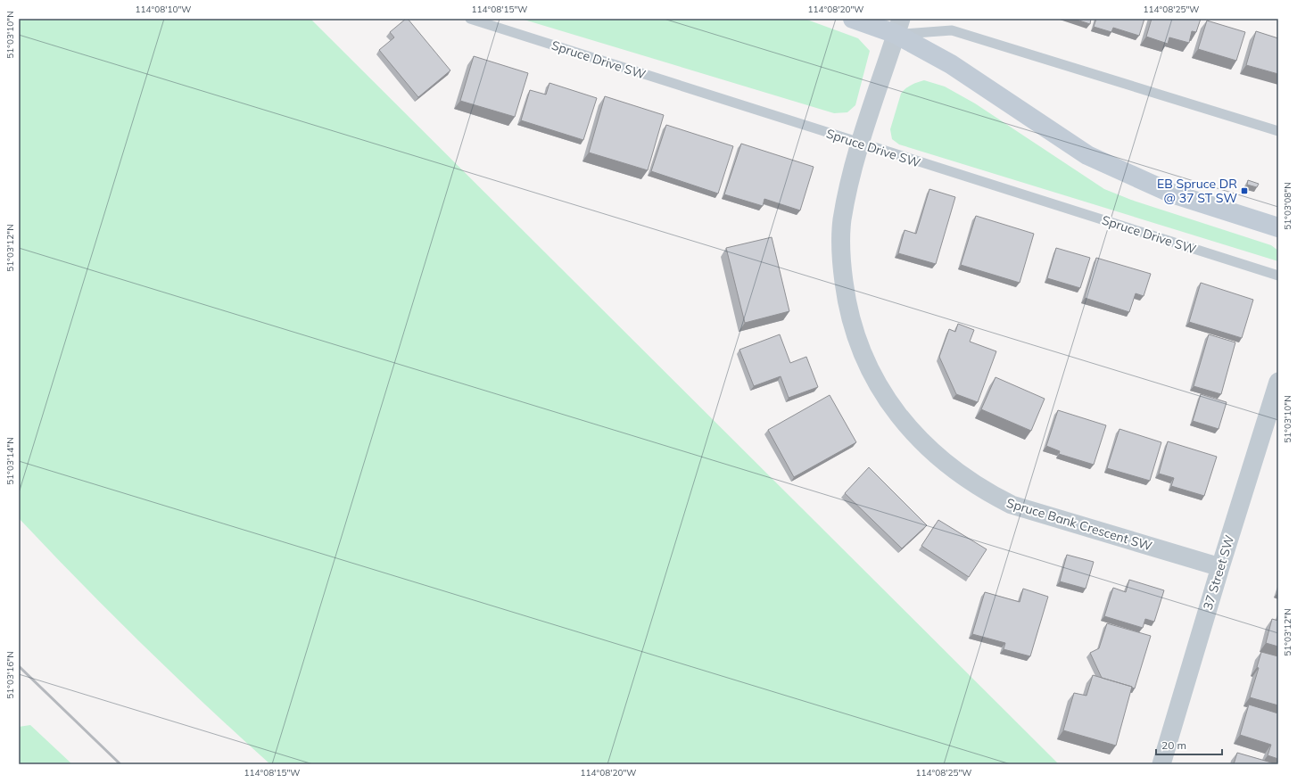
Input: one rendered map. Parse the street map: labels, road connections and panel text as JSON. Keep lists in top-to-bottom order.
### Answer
{
  "streets": {
    "street": ["Spruce Bank Crescent SW", "37 Street SW"],
    "lane": ["Spruce Drive SW"]
  },
  "crossings": [
    ["Spruce Drive SW", "Spruce Bank Crescent SW"],
    ["Spruce Bank Crescent SW", "37 Street SW"]
  ],
  "places": {
    "transit": ["EB Spruce DR @ 37 ST SW"]
  },
  "scale_bar": "20 m",
  "coordinates": [
    "114°08'10\"W",
    "114°08'15\"W",
    "114°08'20\"W",
    "114°08'25\"W",
    "51°03'10\"N",
    "51°03'08\"N",
    "51°03'12\"N",
    "51°03'14\"N",
    "51°03'16\"N"
  ]
}
